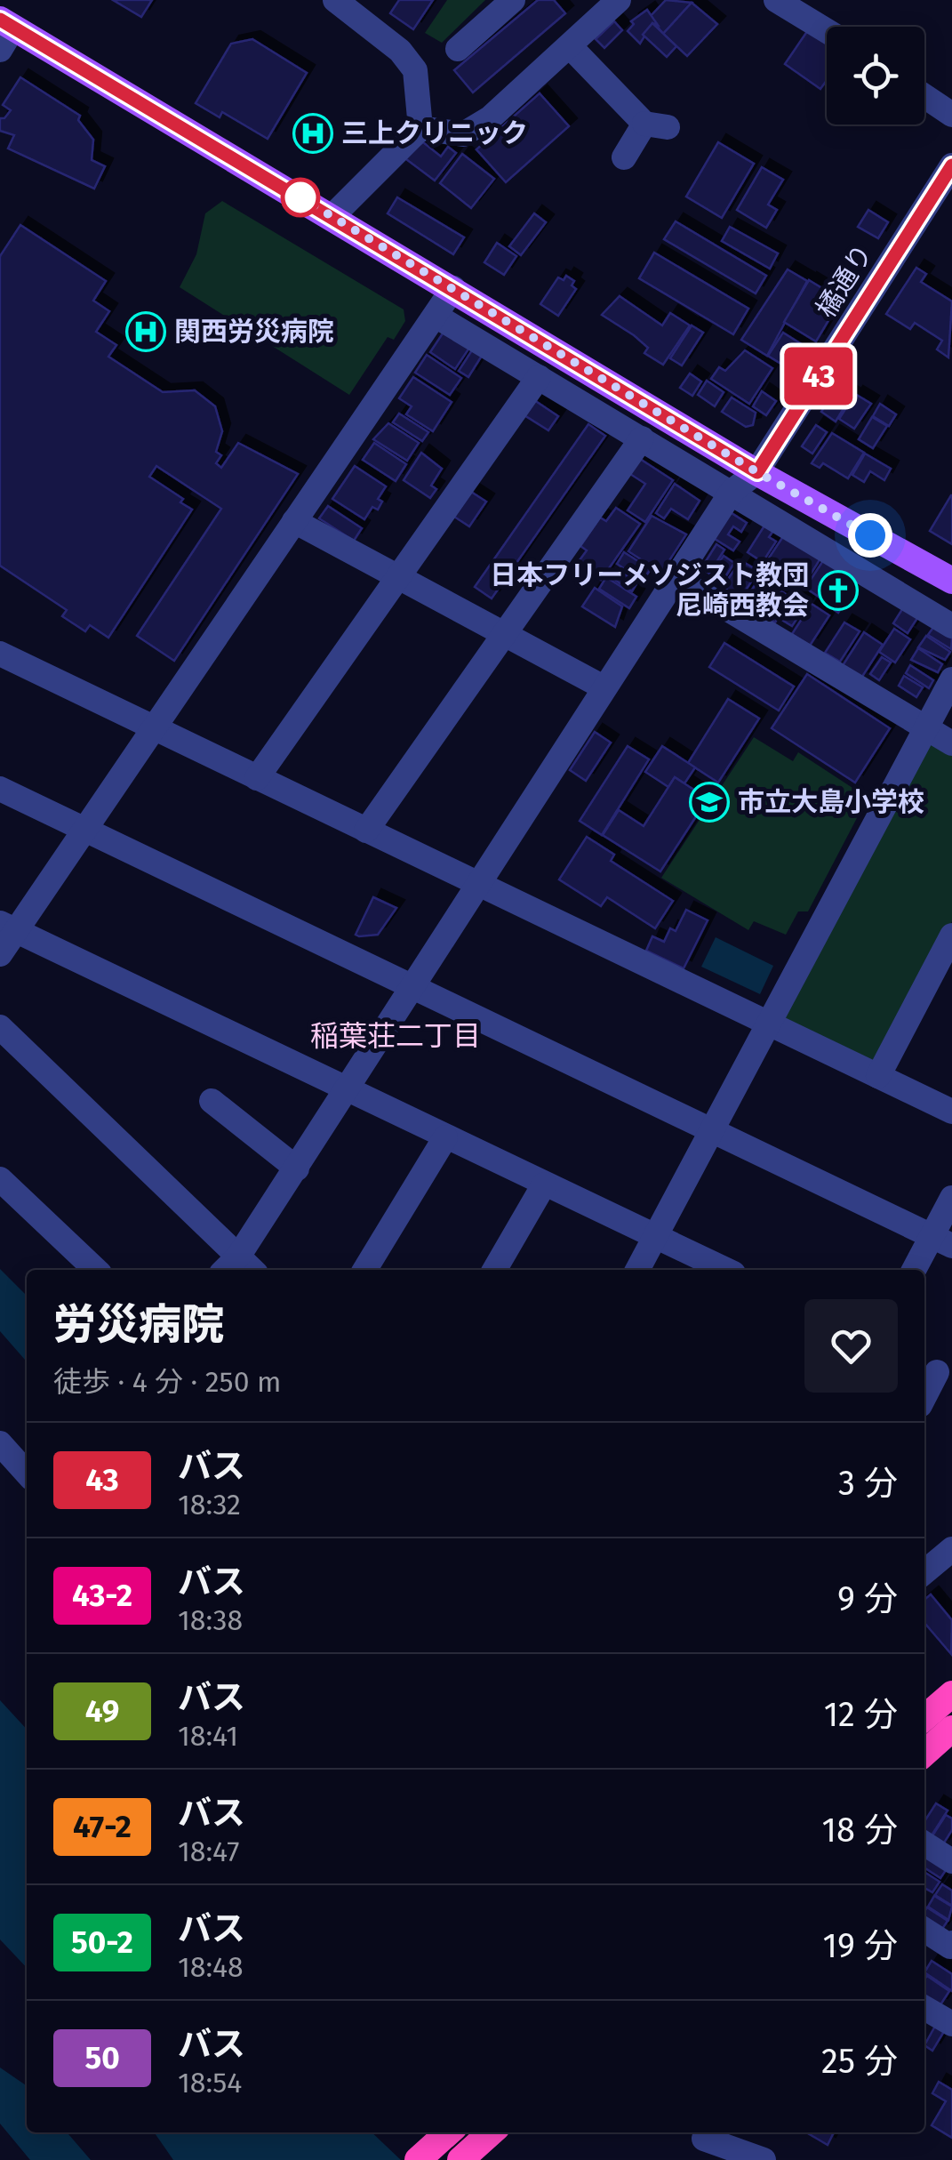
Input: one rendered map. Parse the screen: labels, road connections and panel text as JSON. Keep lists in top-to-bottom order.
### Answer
{
  "streets": {
    "street": ["橘通り"]
  },
  "districts": ["稲葉荘二丁目"],
  "places": {
    "hospital": ["三上クリニック", "関西労災病院"],
    "church": ["日本フリーメソジスト教団 尼崎西教会"],
    "school or university": ["市立大島小学校"]
  },
  "lines": ["bus line 43"],
  "page": {
    "on_map": "43",
    "heading": ["労災病院", "徒歩 · 4 分 · 250 m"],
    "list": [
      {
        "mark": "43",
        "name": "バス",
        "note": "18:32",
        "value": "3 分"
      },
      {
        "mark": "43-2",
        "name": "バス",
        "note": "18:38",
        "value": "9 分"
      },
      {
        "mark": "49",
        "name": "バス",
        "note": "18:41",
        "value": "12 分"
      },
      {
        "mark": "47-2",
        "name": "バス",
        "note": "18:47",
        "value": "18 分"
      },
      {
        "mark": "50-2",
        "name": "バス",
        "note": "18:48",
        "value": "19 分"
      },
      {
        "mark": "50",
        "name": "バス",
        "note": "18:54",
        "value": "25 分"
      }
    ]
  }
}
